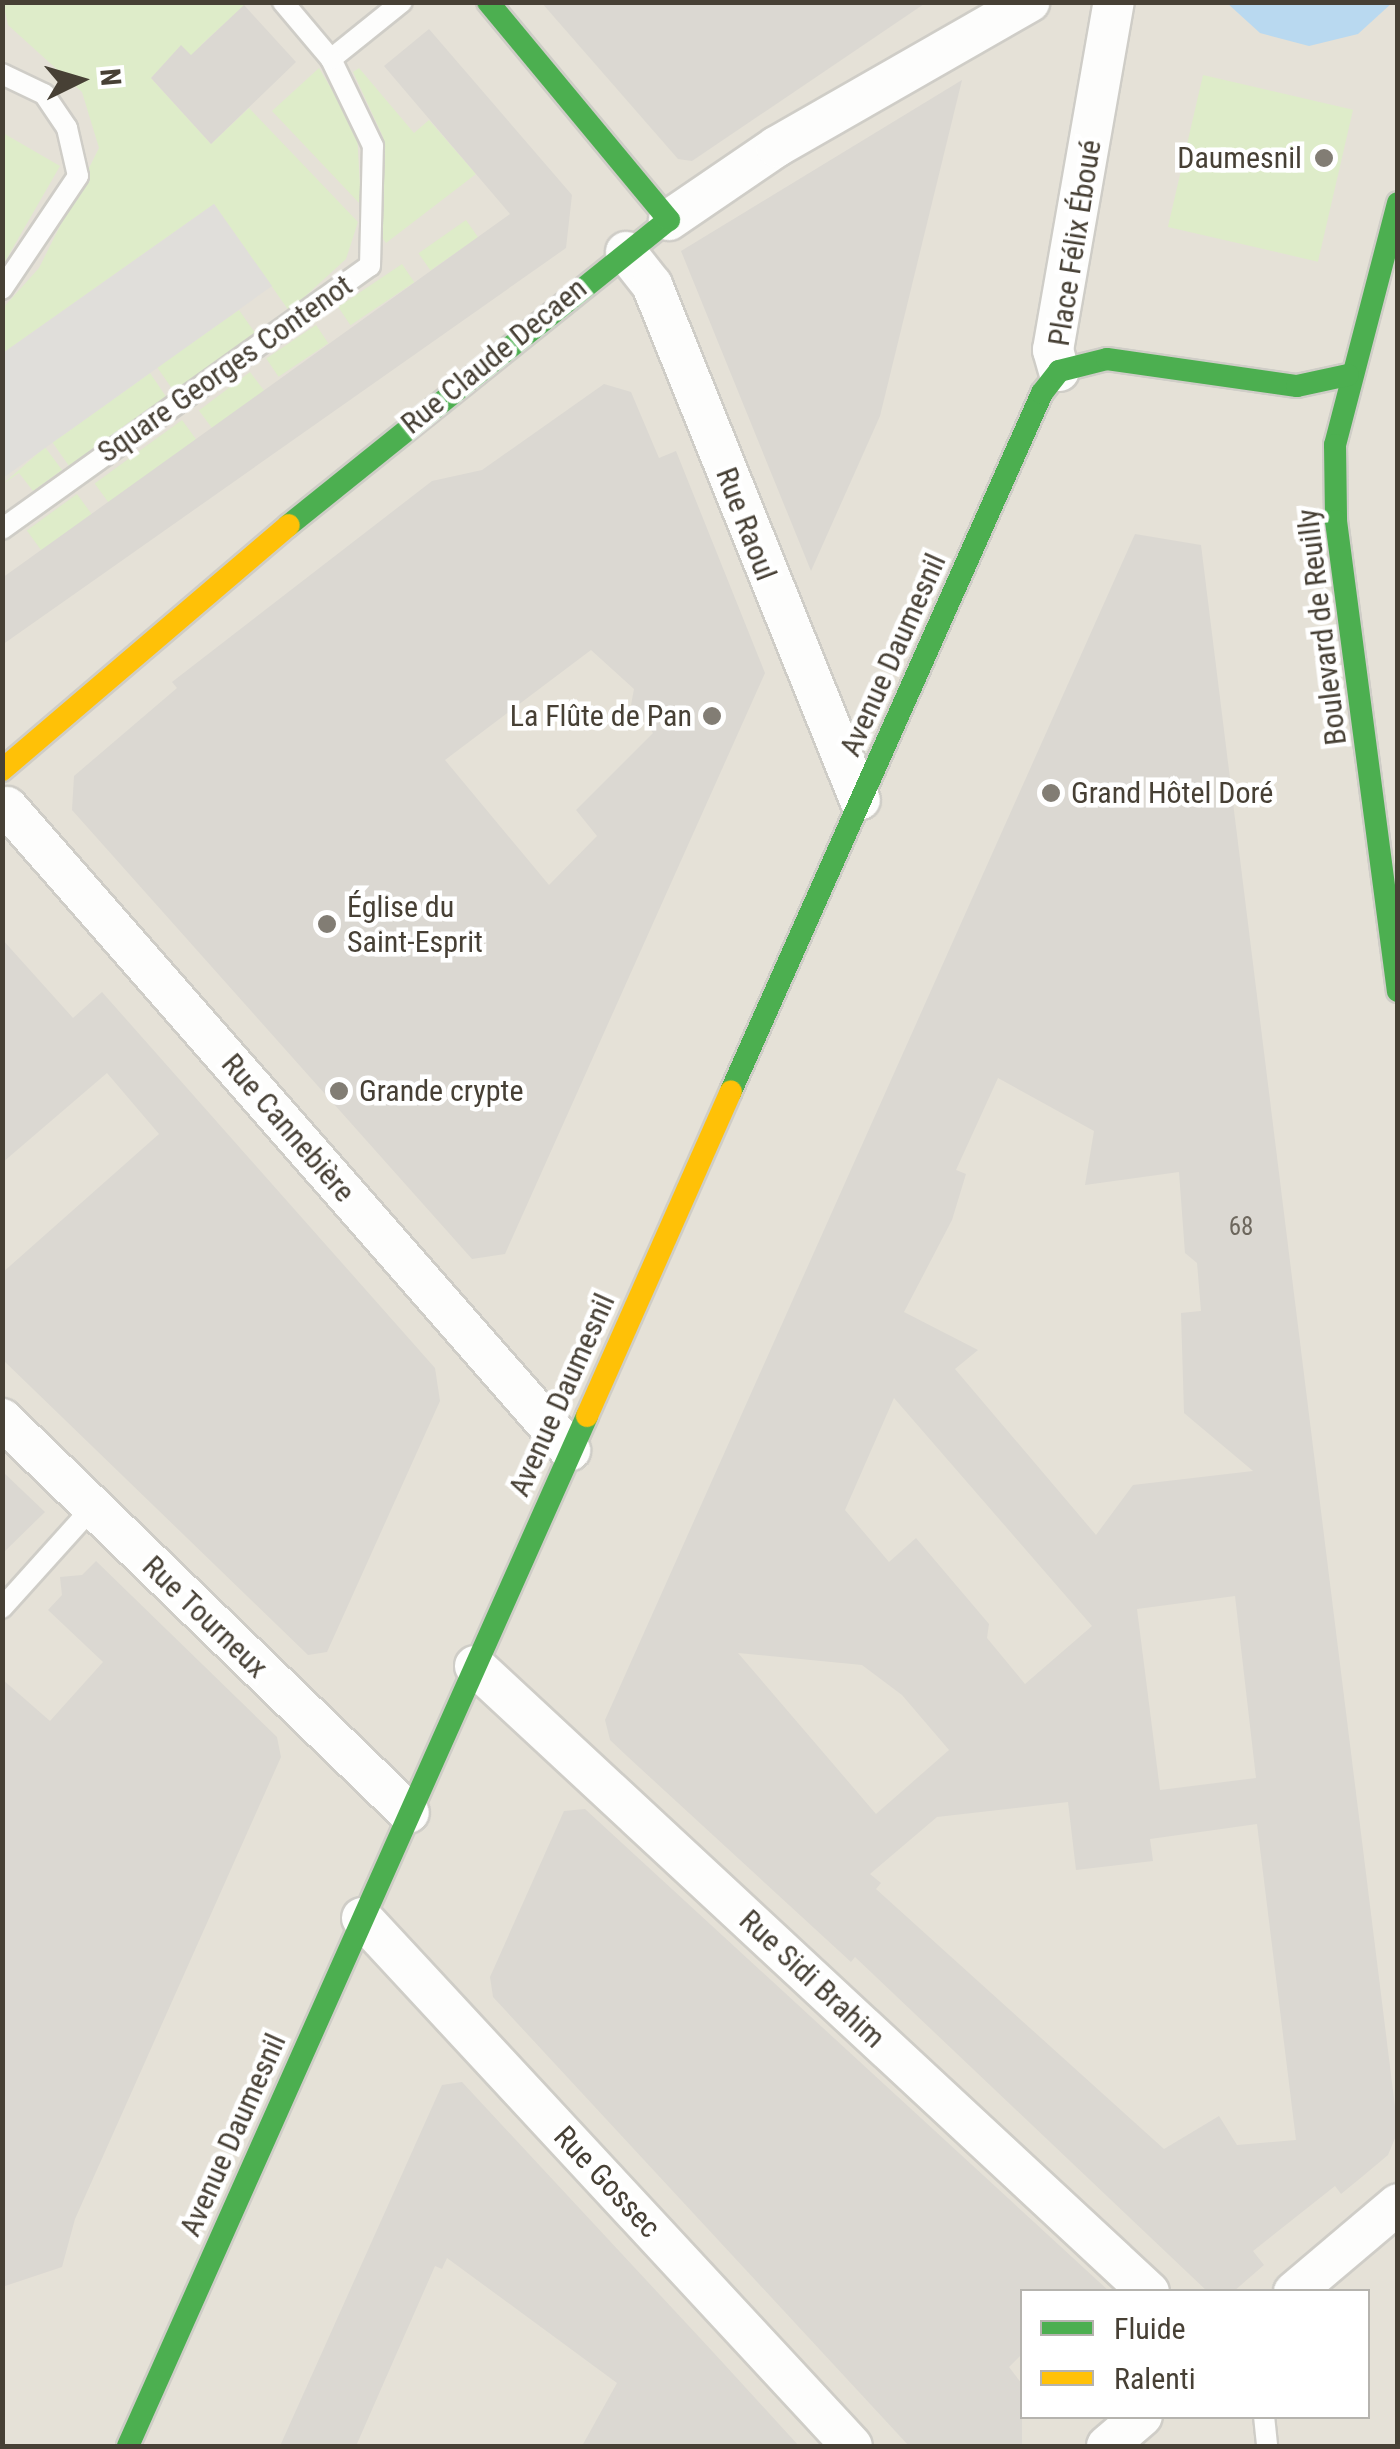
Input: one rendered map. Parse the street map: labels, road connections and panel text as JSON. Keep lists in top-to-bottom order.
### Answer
{
  "streets": {
    "main road": [
      "Place Félix Éboué",
      "Rue Claude Decaen",
      "Boulevard de Reuilly",
      "Avenue Daumesnil"
    ],
    "street": [
      "Rue Raoul",
      "Rue Cannebière",
      "Rue Tourneux",
      "Rue Sidi Brahim",
      "Rue Gossec"
    ],
    "lane": ["Square Georges Contenot"]
  },
  "crossings": [
    ["Place Félix Éboué", "Boulevard de Reuilly"],
    ["Place Félix Éboué", "Avenue Daumesnil"],
    ["Rue Claude Decaen", "Rue Raoul"],
    ["Rue Claude Decaen", "Rue Cannebière"],
    ["Rue Raoul", "Avenue Daumesnil"],
    ["Avenue Daumesnil", "Rue Cannebière"],
    ["Avenue Daumesnil", "Rue Tourneux"],
    ["Avenue Daumesnil", "Rue Sidi Brahim"],
    ["Avenue Daumesnil", "Rue Gossec"]
  ],
  "places": [
    "Daumesnil",
    "La Flûte de Pan",
    "Grand Hôtel Doré",
    "Église du Saint-Esprit",
    "Grande crypte"
  ],
  "house_numbers": ["68"],
  "legend": ["Fluide", "Ralenti"],
  "north": "right"
}
